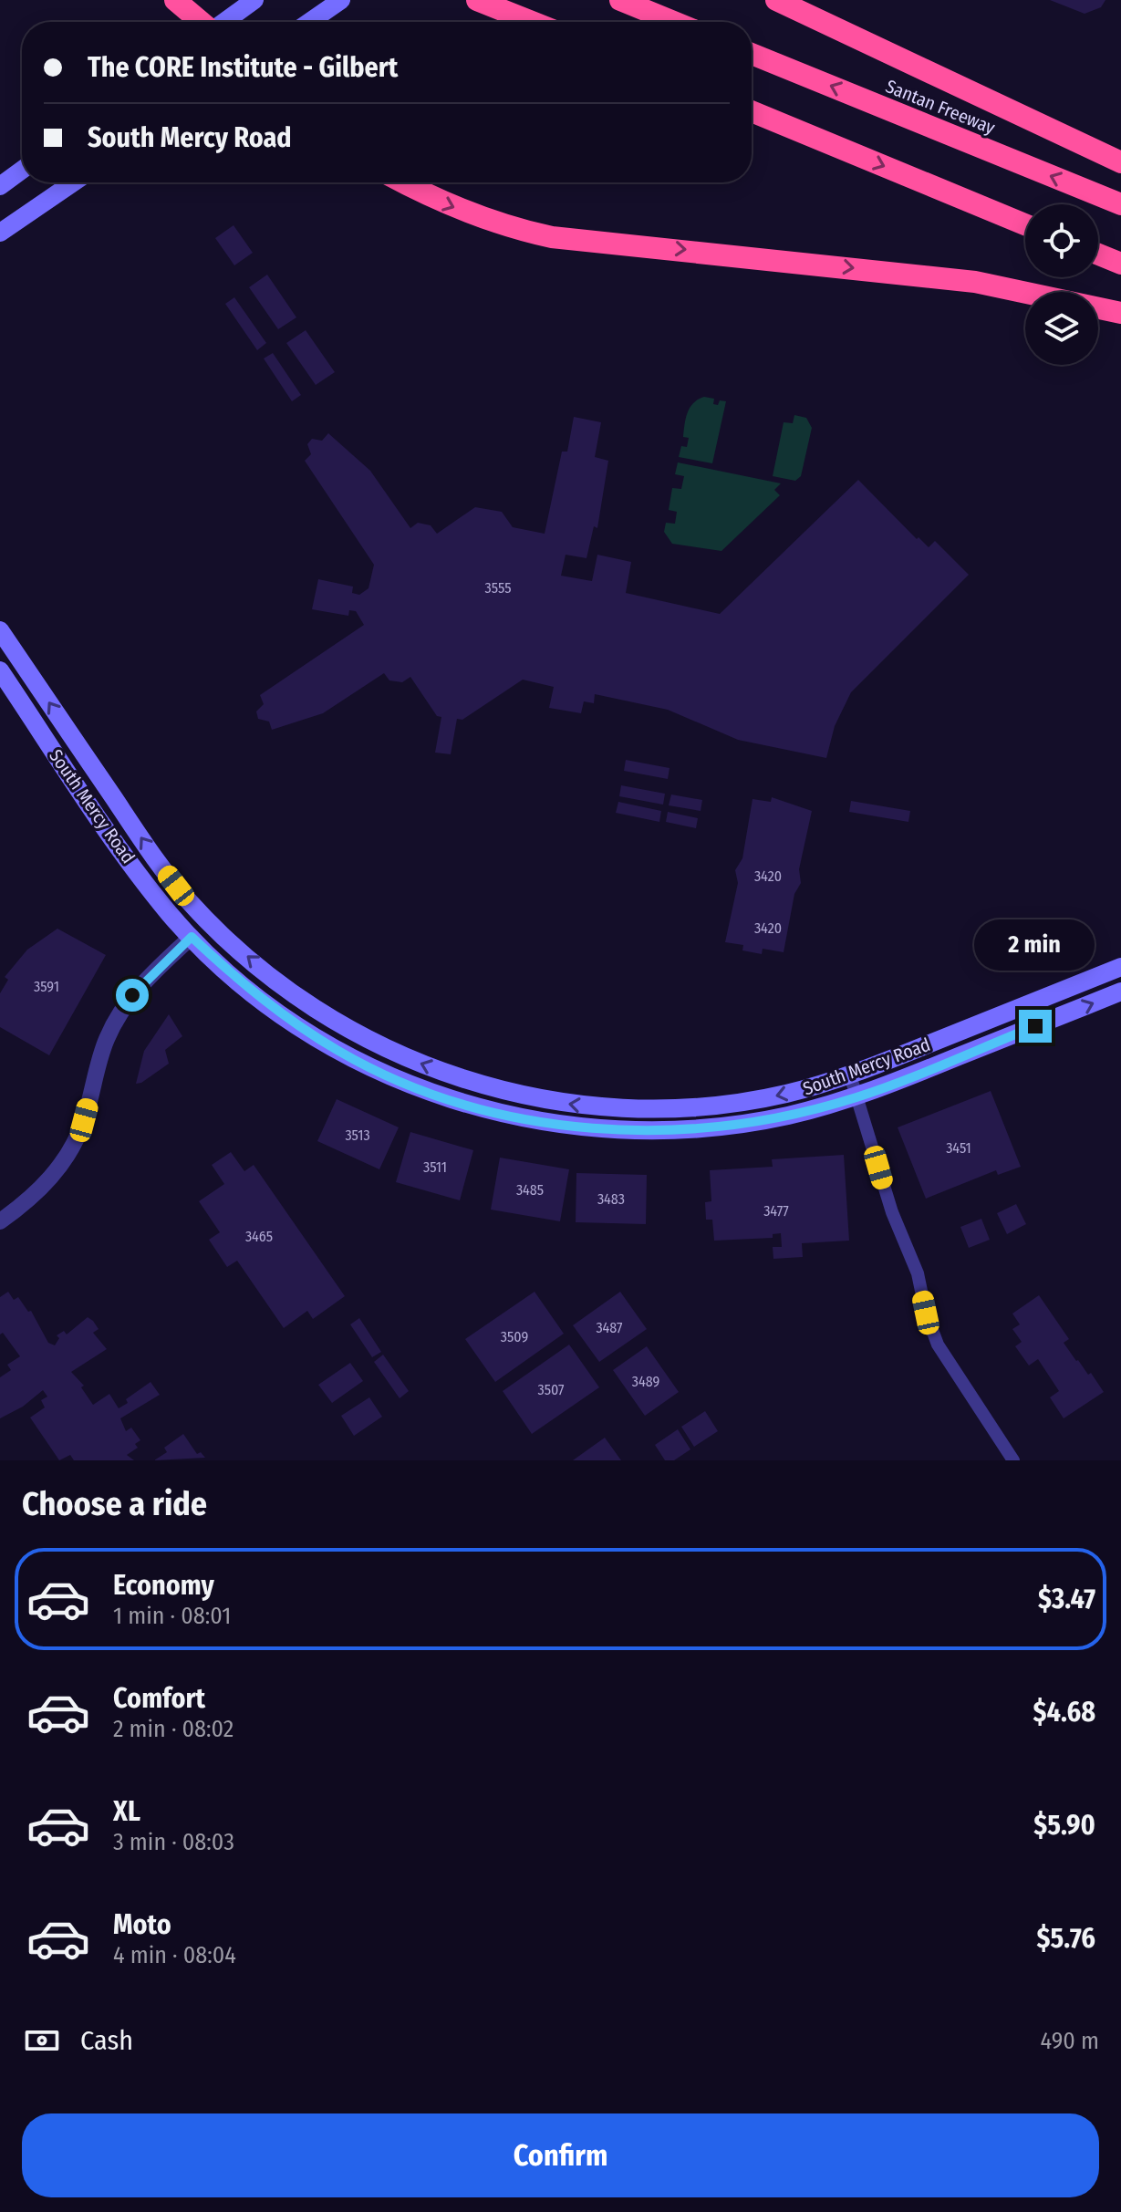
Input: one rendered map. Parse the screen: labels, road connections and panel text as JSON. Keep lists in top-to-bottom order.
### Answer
{
  "streets": {
    "highway": ["Santan Freeway"],
    "main road": ["South Mercy Road"]
  },
  "house_numbers": [
    "3555",
    "3420",
    "3420",
    "3591",
    "3513",
    "3451",
    "3511",
    "3485",
    "3483",
    "3477",
    "3465",
    "3487",
    "3509",
    "3489",
    "3507"
  ],
  "page": {
    "banner": ["The CORE Institute - Gilbert", "South Mercy Road"],
    "bubble": "2 min",
    "heading": "Choose a ride",
    "list": [
      {
        "name": "Economy",
        "note": "1 min · 08:01",
        "value": "$3.47"
      },
      {
        "name": "Comfort",
        "note": "2 min · 08:02",
        "value": "$4.68"
      },
      {
        "name": "XL",
        "note": "3 min · 08:03",
        "value": "$5.90"
      },
      {
        "name": "Moto",
        "note": "4 min · 08:04",
        "value": "$5.76"
      }
    ],
    "pay": ["Cash", "490 m"],
    "buttons": "Confirm"
  }
}
